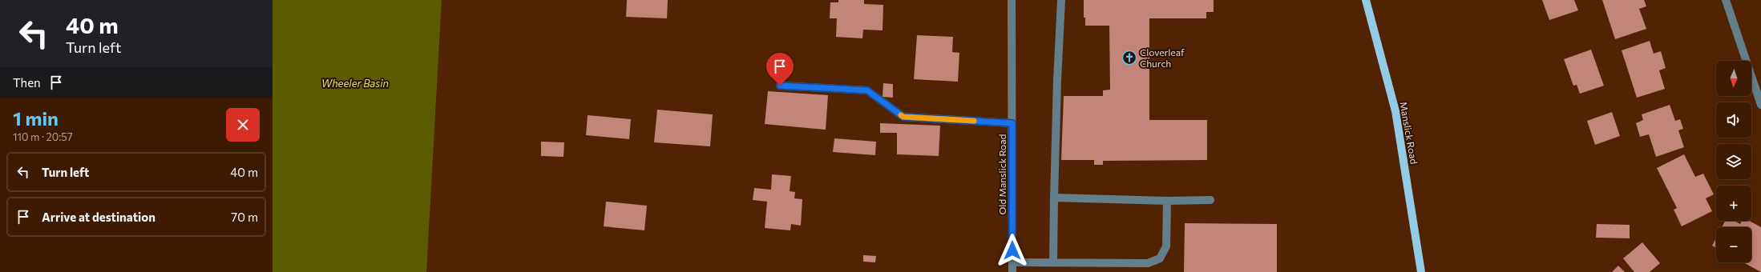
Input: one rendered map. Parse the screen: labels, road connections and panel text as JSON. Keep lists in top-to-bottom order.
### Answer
{
  "streets": {
    "main road": ["Manslick Road"],
    "street": ["Old Manslick Road"]
  },
  "water": ["Wheeler Basin"],
  "places": {
    "church": ["Cloverleaf Church"]
  },
  "north": "bottom",
  "page": {
    "turn": ["40 m", "Turn left"],
    "map_buttons": ["+", "−"],
    "then": "Then",
    "heading": ["1 min", "110 m · 20:57"],
    "list": [
      {
        "name": "Turn left",
        "value": "40 m"
      },
      {
        "name": "Arrive at destination",
        "value": "70 m"
      }
    ]
  }
}
